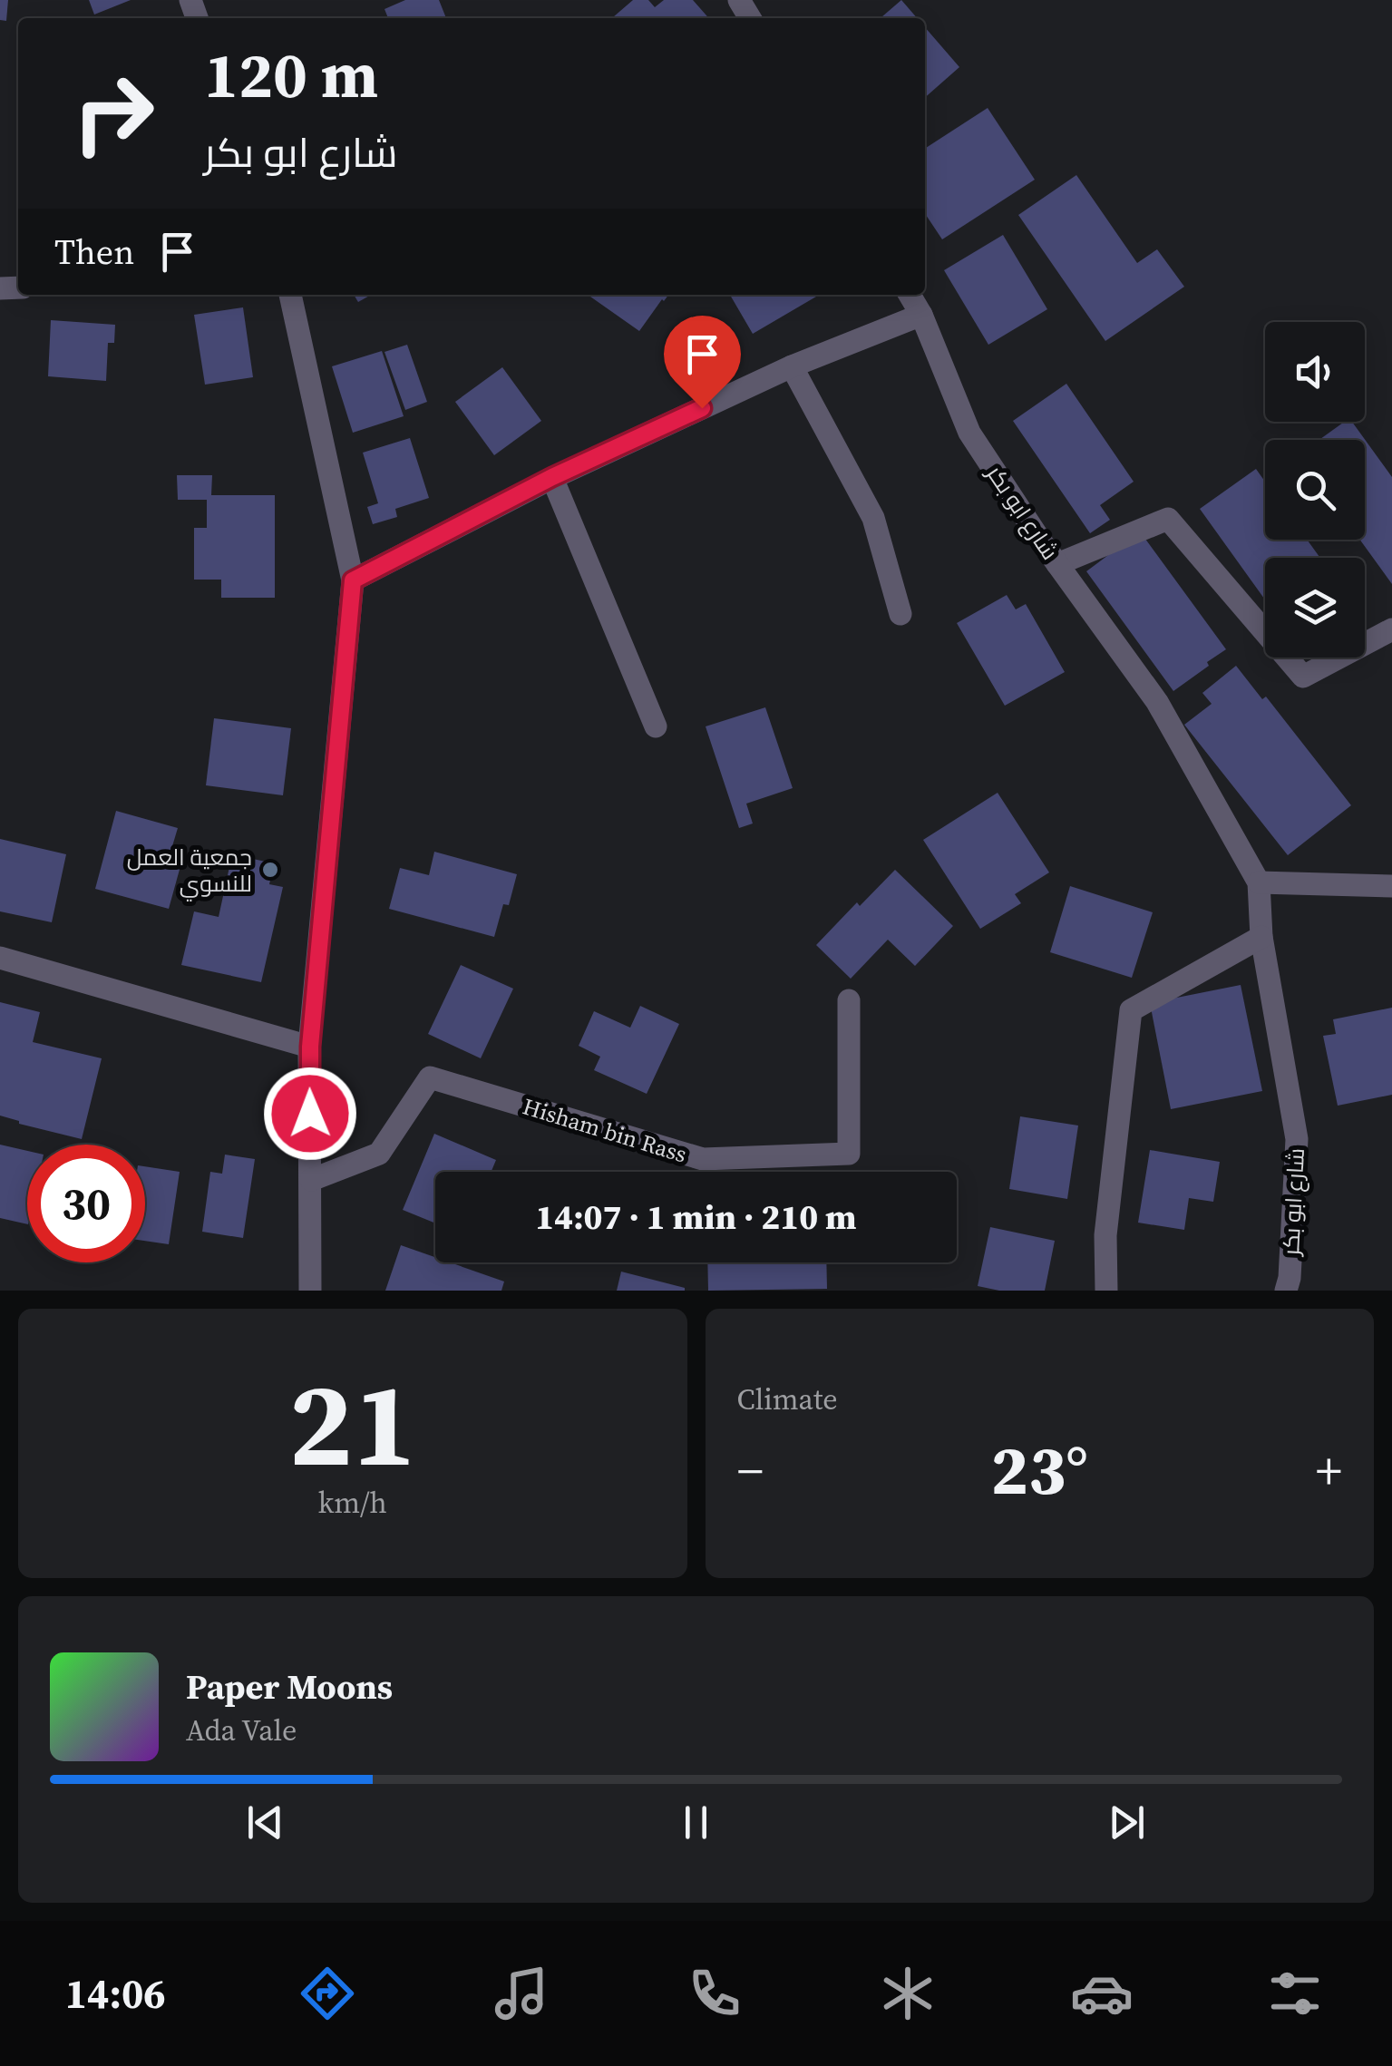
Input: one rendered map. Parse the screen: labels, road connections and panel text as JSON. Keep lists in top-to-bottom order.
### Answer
{
  "streets": {
    "street": ["شارع ابو بكر", "Hisham bin Rass"]
  },
  "places": ["جمعية العمل للنسوي"],
  "page": {
    "turn": ["120 m", "شارع ابو بكر"],
    "then": "Then",
    "limit": "30",
    "trip": "14:07 · 1 min · 210 m",
    "tile": [
      ["21", "km/h"],
      "Climate"
    ],
    "heat": ["−", "23°", "+"],
    "song": ["Paper Moons", "Ada Vale"],
    "tabs": "14:06"
  }
}
